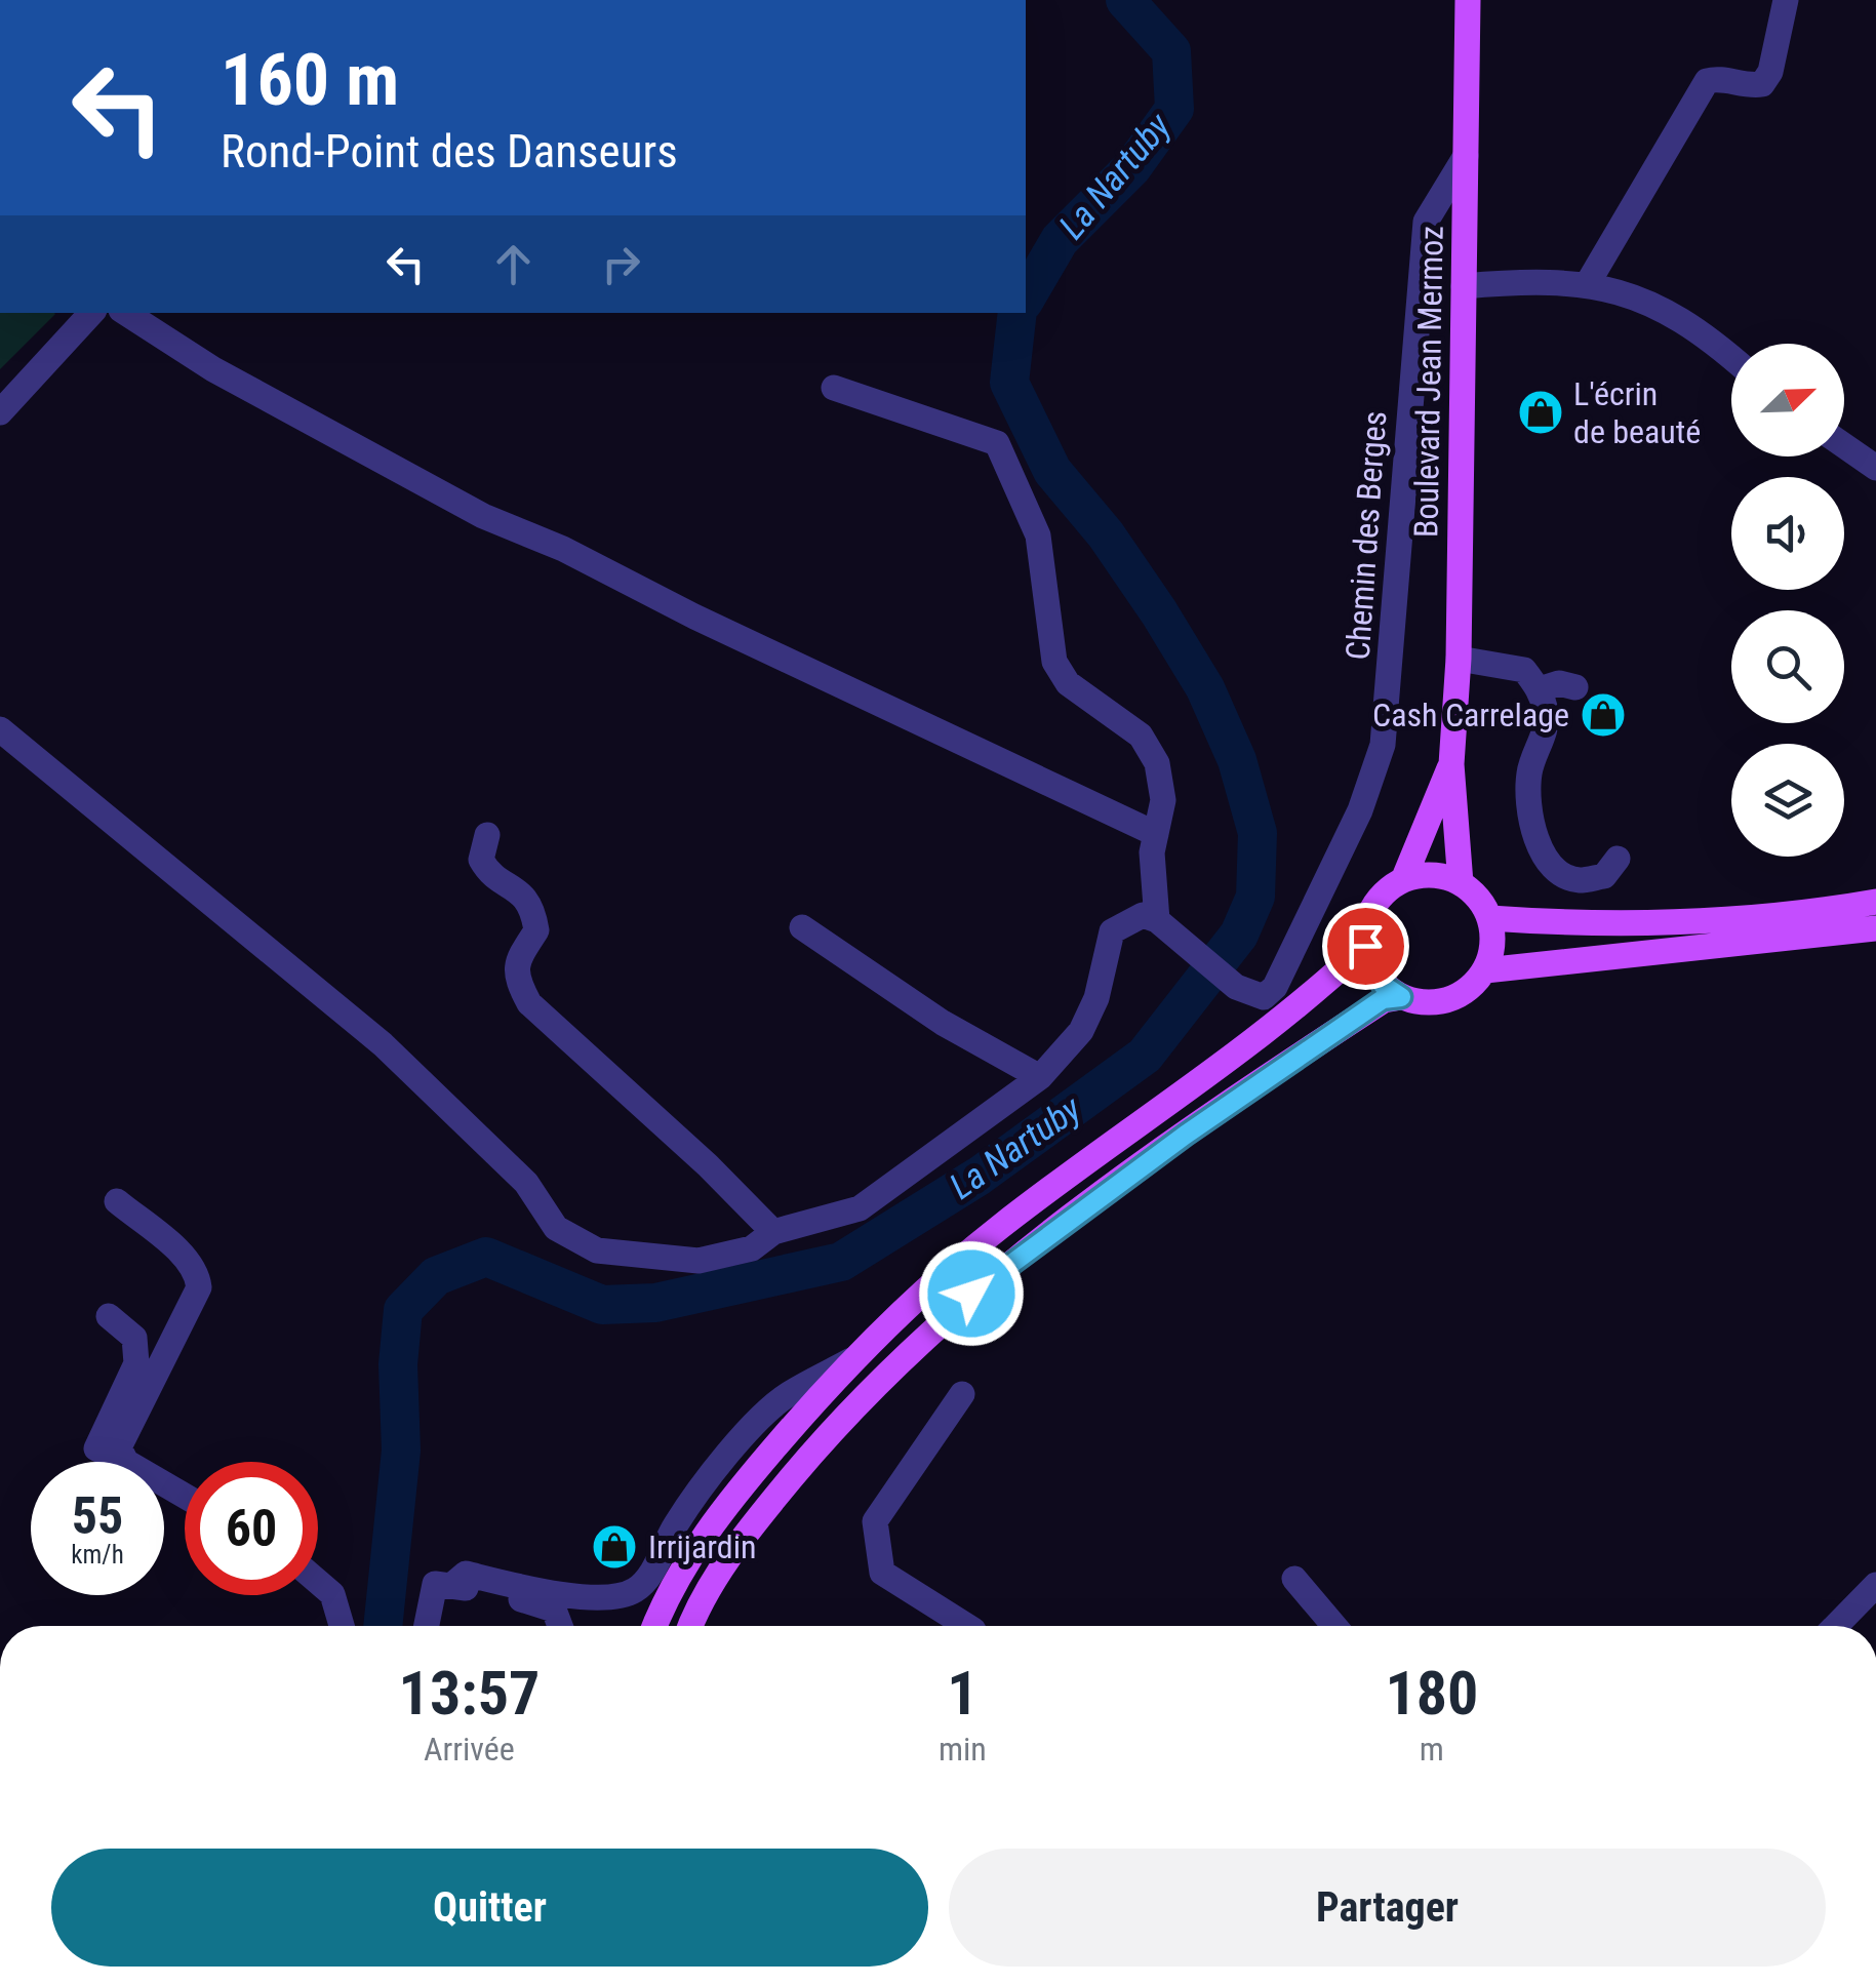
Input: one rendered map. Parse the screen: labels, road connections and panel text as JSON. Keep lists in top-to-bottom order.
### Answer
{
  "streets": {
    "main road": ["Boulevard Jean Mermoz"],
    "street": ["Chemin des Berges"]
  },
  "crossings": [
    ["Boulevard Jean Mermoz", "Chemin des Berges"]
  ],
  "water": ["La Nartuby"],
  "places": {
    "shop": ["L'écrin de beauté", "Cash Carrelage", "Irrijardin"]
  },
  "north": "top right",
  "page": {
    "turn": ["160 m", "Rond-Point des Danseurs"],
    "speed": "55 km/h",
    "limit": "60",
    "eta": [
      "13:57",
      "Arrivée",
      "1",
      "min",
      "180",
      "m"
    ],
    "buttons": ["Quitter", "Partager"]
  }
}
